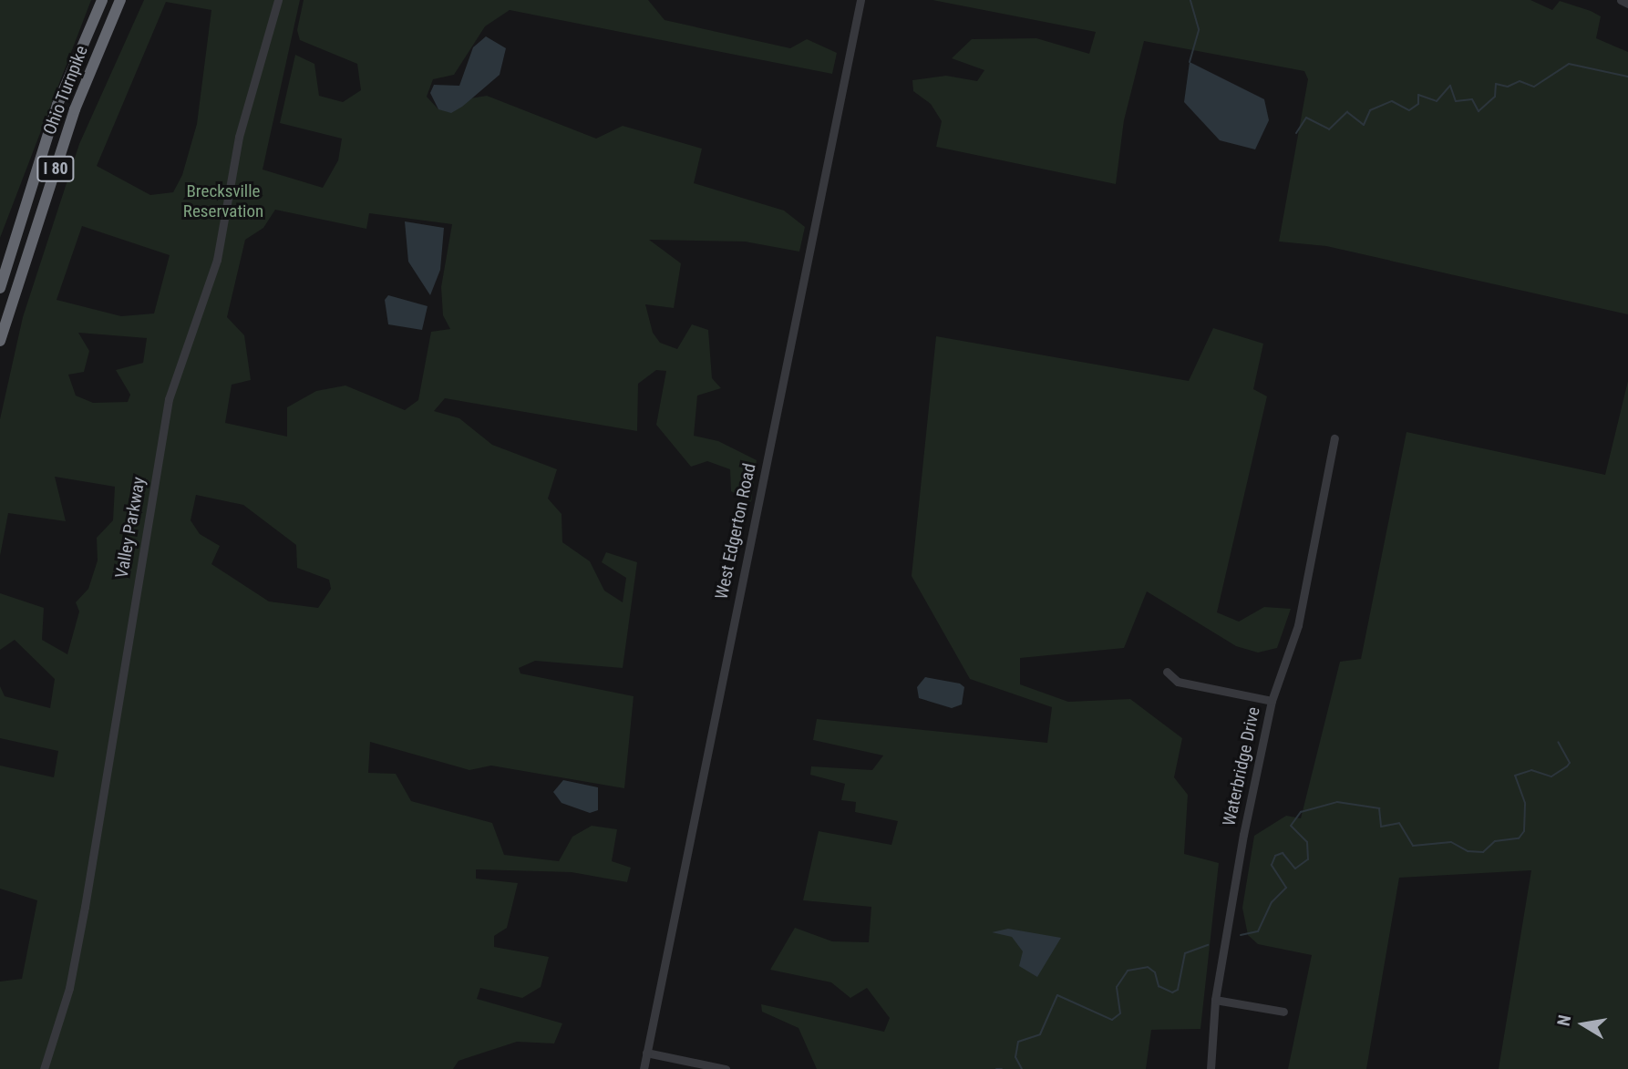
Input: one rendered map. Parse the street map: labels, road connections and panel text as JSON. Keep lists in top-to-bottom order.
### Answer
{
  "streets": {
    "highway": ["Ohio Turnpike", "I 80"],
    "street": ["Valley Parkway", "West Edgerton Road", "Waterbridge Drive"]
  },
  "parks": ["Brecksville Reservation"],
  "north": "left"
}
